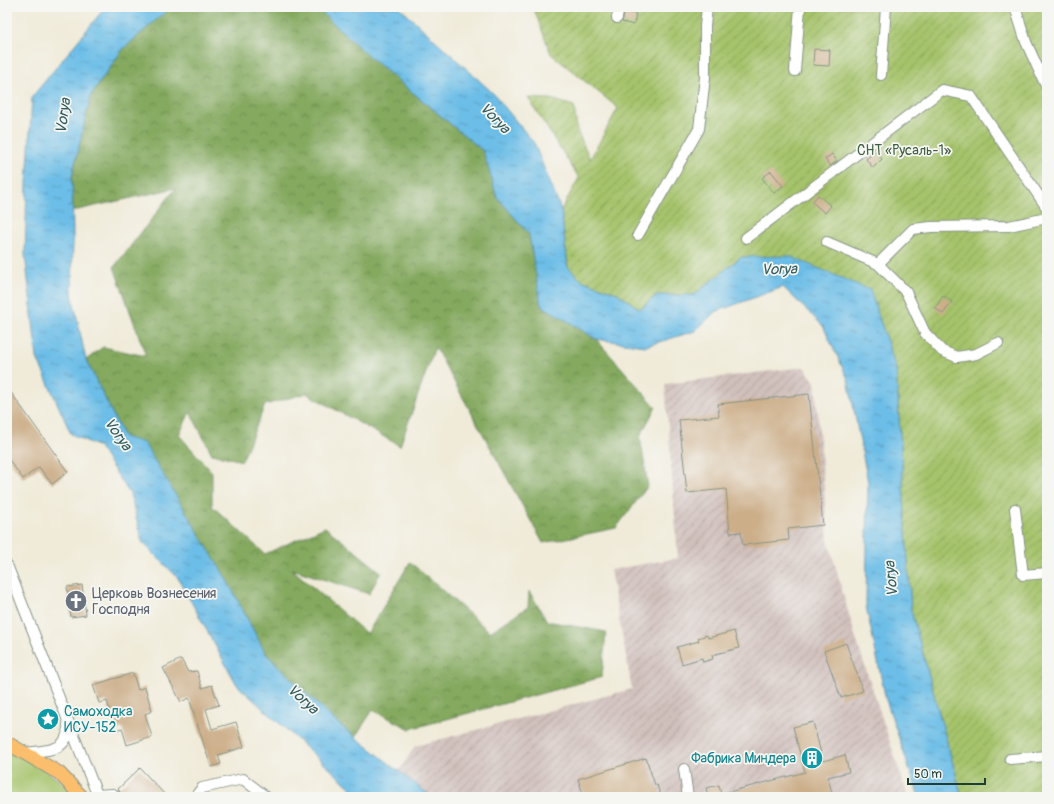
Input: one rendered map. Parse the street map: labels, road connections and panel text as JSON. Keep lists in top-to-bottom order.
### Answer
{
  "water": ["Vorya"],
  "parks": ["СНТ «Русаль-1»"],
  "places": {
    "church": ["Церковь Вознесения Господня"],
    "place": ["Самоходка ИСУ-152"],
    "building": ["Фабрика Миндера"]
  },
  "scale_bar": "50 m"
}
